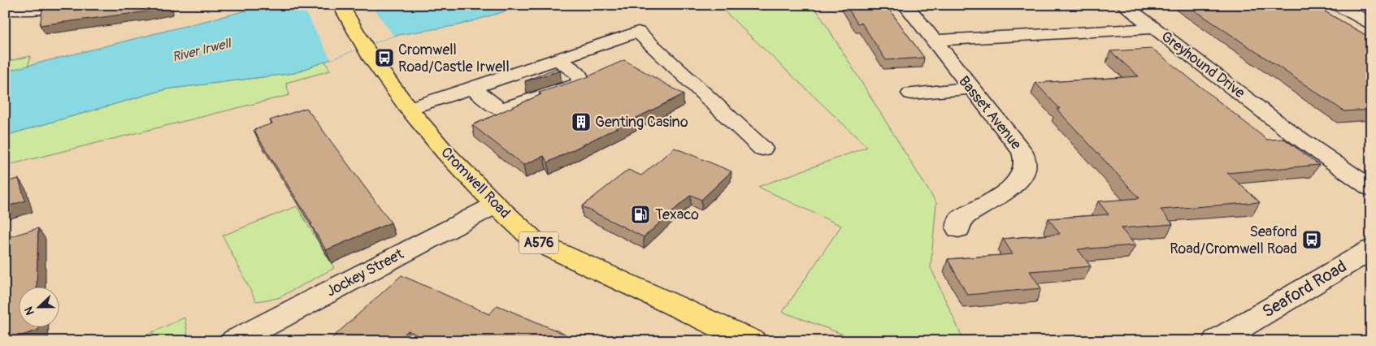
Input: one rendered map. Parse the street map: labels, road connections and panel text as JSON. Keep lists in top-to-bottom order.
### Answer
{
  "streets": {
    "highway": ["Cromwell Road", "A576"],
    "street": [
      "Greyhound Drive",
      "Basset Avenue",
      "Jockey Street",
      "Seaford Road"
    ]
  },
  "crossings": [
    ["Greyhound Drive", "Basset Avenue"],
    ["Cromwell Road", "Jockey Street"]
  ],
  "water": ["River Irwell"],
  "places": {
    "bus stop": ["Cromwell Road/Castle Irwell", "Seaford Road/Cromwell Road"],
    "building": ["Genting Casino"],
    "fuel station": ["Texaco"]
  },
  "north": "left"
}
